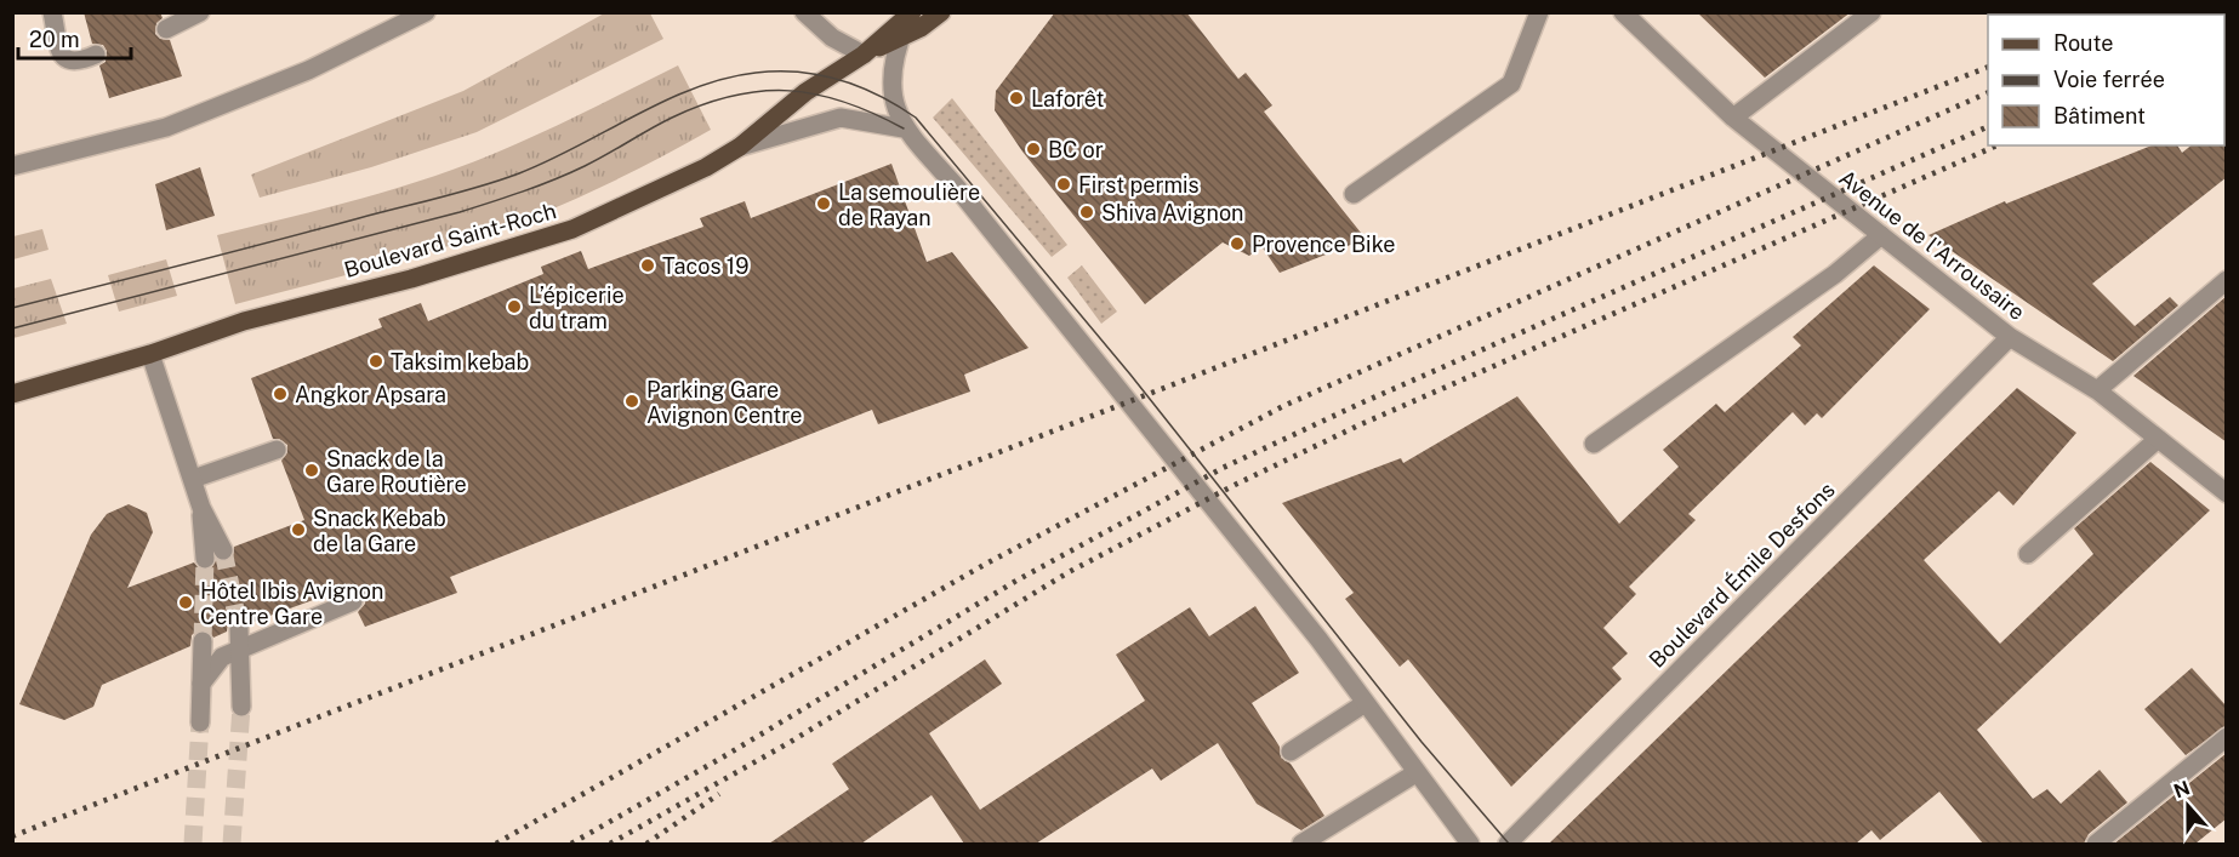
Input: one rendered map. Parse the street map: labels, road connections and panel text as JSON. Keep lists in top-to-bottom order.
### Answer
{
  "streets": {
    "main road": ["Boulevard Saint-Roch"],
    "street": ["Avenue de l'Arrousaire", "Boulevard Émile Desfons"]
  },
  "crossings": [
    ["Avenue de l'Arrousaire", "Boulevard Émile Desfons"]
  ],
  "places": [
    "Laforêt",
    "BC or",
    "First permis",
    "La semoulière de Rayan",
    "Shiva Avignon",
    "Provence Bike",
    "Tacos 19",
    "L’épicerie du tram",
    "Taksim kebab",
    "Angkor Apsara",
    "Parking Gare Avignon Centre",
    "Snack de la Gare Routière",
    "Snack Kebab de la Gare",
    "Hôtel Ibis Avignon Centre Gare"
  ],
  "legend": ["Route", "Voie ferrée", "Bâtiment"],
  "scale_bar": "20 m",
  "north": "top"
}
